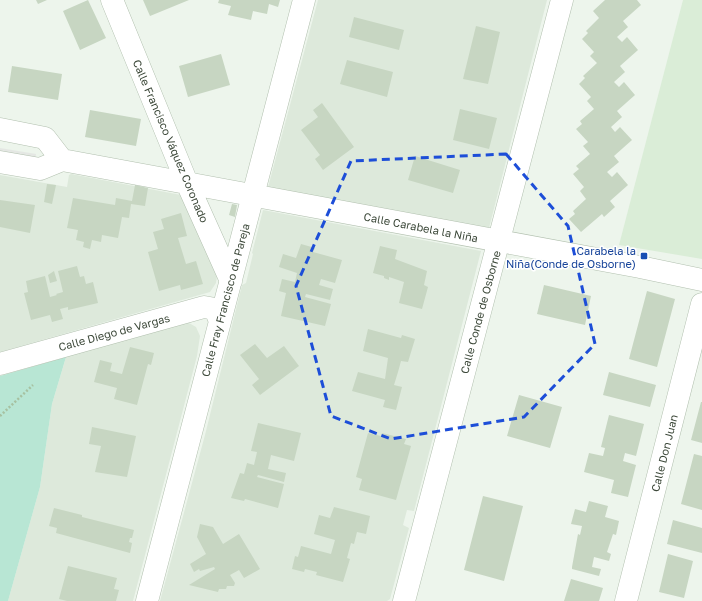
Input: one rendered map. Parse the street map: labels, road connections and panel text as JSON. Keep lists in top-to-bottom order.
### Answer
{
  "streets": {
    "street": [
      "Calle Francisco Váquez Coronado",
      "Calle Carabela la Niña",
      "Calle Fray Francisco de Pareja",
      "Calle Conde de Osborne",
      "Calle Diego de Vargas",
      "Calle Don Juan"
    ]
  },
  "crossings": [
    ["Calle Francisco Váquez Coronado", "Calle Carabela la Niña"],
    ["Calle Francisco Váquez Coronado", "Calle Fray Francisco de Pareja"],
    ["Calle Carabela la Niña", "Calle Fray Francisco de Pareja"],
    ["Calle Carabela la Niña", "Calle Conde de Osborne"],
    ["Calle Fray Francisco de Pareja", "Calle Diego de Vargas"]
  ],
  "places": {
    "transit": ["Carabela la Niña(Conde de Osborne)"]
  }
}
